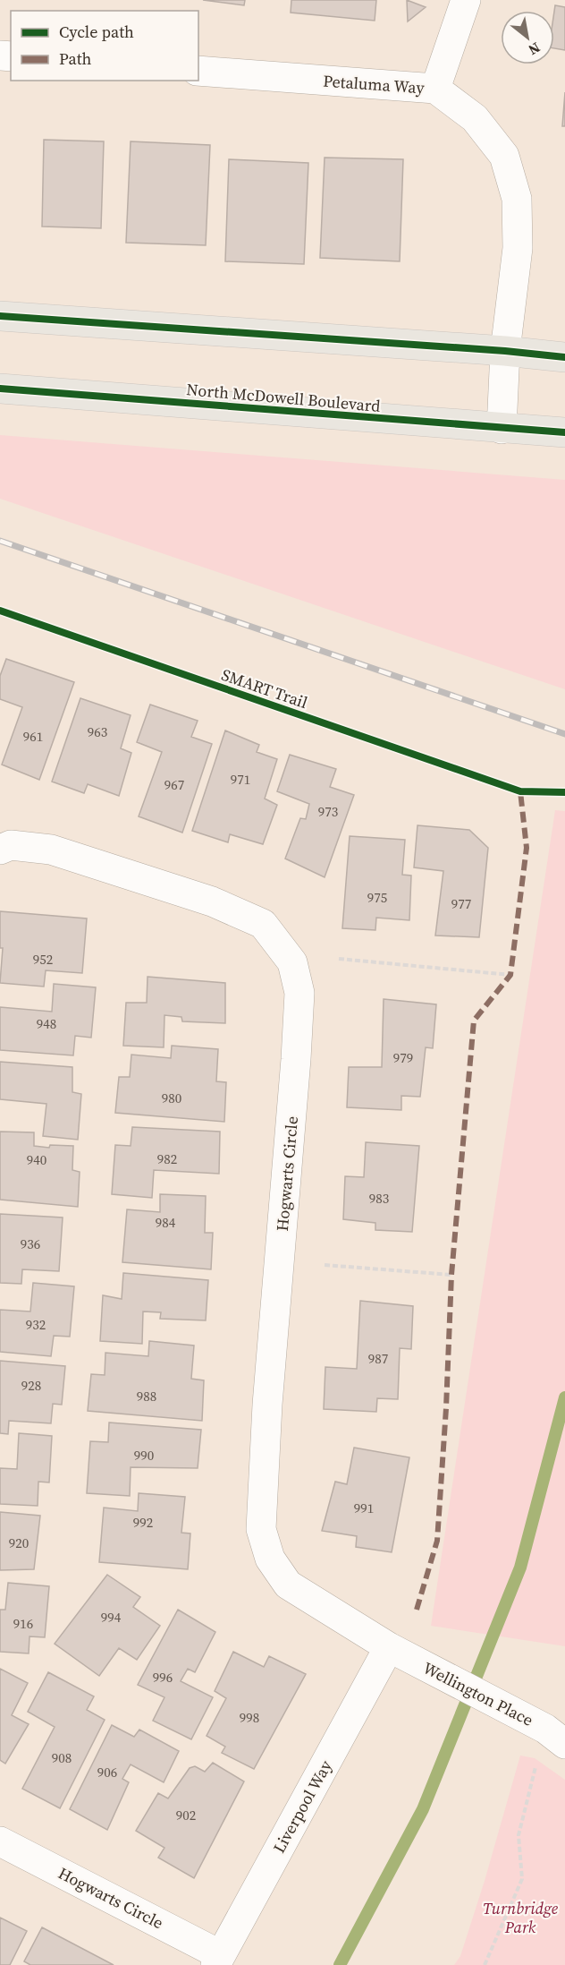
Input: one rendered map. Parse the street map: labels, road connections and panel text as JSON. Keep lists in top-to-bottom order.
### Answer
{
  "streets": {
    "main road": ["North McDowell Boulevard"],
    "street": [
      "Petaluma Way",
      "Hogwarts Circle",
      "Wellington Place",
      "Liverpool Way"
    ],
    "cycle path": ["SMART Trail"]
  },
  "crossings": [
    ["Petaluma Way", "North McDowell Boulevard"],
    ["Hogwarts Circle", "Wellington Place"],
    ["Hogwarts Circle", "Liverpool Way"],
    ["Wellington Place", "Liverpool Way"]
  ],
  "parks": ["Turnbridge Park"],
  "house_numbers": [
    "963",
    "961",
    "971",
    "967",
    "973",
    "975",
    "977",
    "952",
    "948",
    "979",
    "980",
    "982",
    "940",
    "983",
    "984",
    "936",
    "932",
    "987",
    "928",
    "988",
    "990",
    "991",
    "992",
    "920",
    "994",
    "916",
    "996",
    "998",
    "908",
    "906",
    "902"
  ],
  "legend": ["Cycle path", "Path"],
  "north": "bottom right"
}
